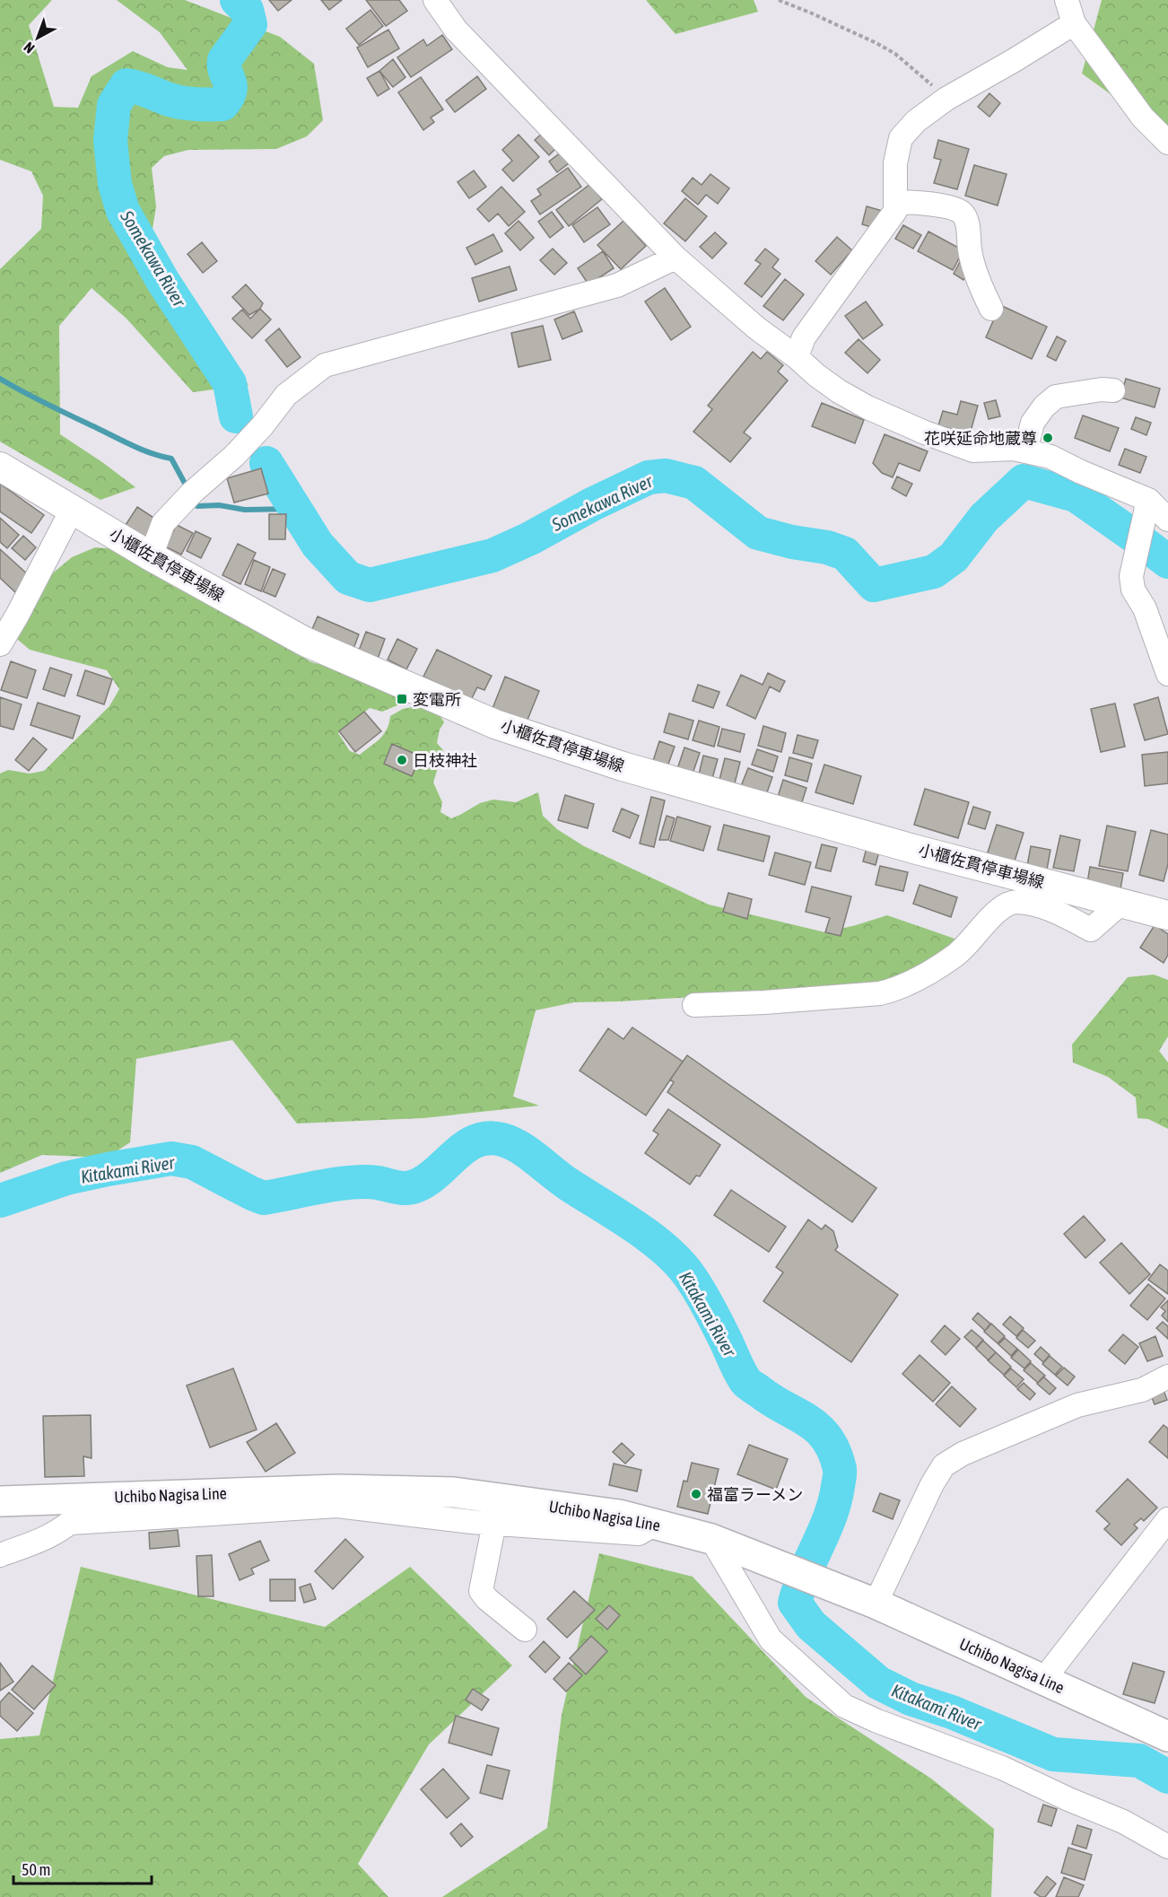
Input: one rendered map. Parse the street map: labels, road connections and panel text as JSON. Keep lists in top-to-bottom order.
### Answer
{
  "streets": {
    "highway": ["Uchibo Nagisa Line"],
    "main road": ["小櫃佐貫停車場線"]
  },
  "water": ["Somekawa River", "Kitakami River"],
  "places": {
    "other": ["花咲延命地蔵尊", "日枝神社", "福富ラーメン"],
    "transit": ["変電所"]
  },
  "scale_bar": "50 m",
  "north": "bottom left"
}
